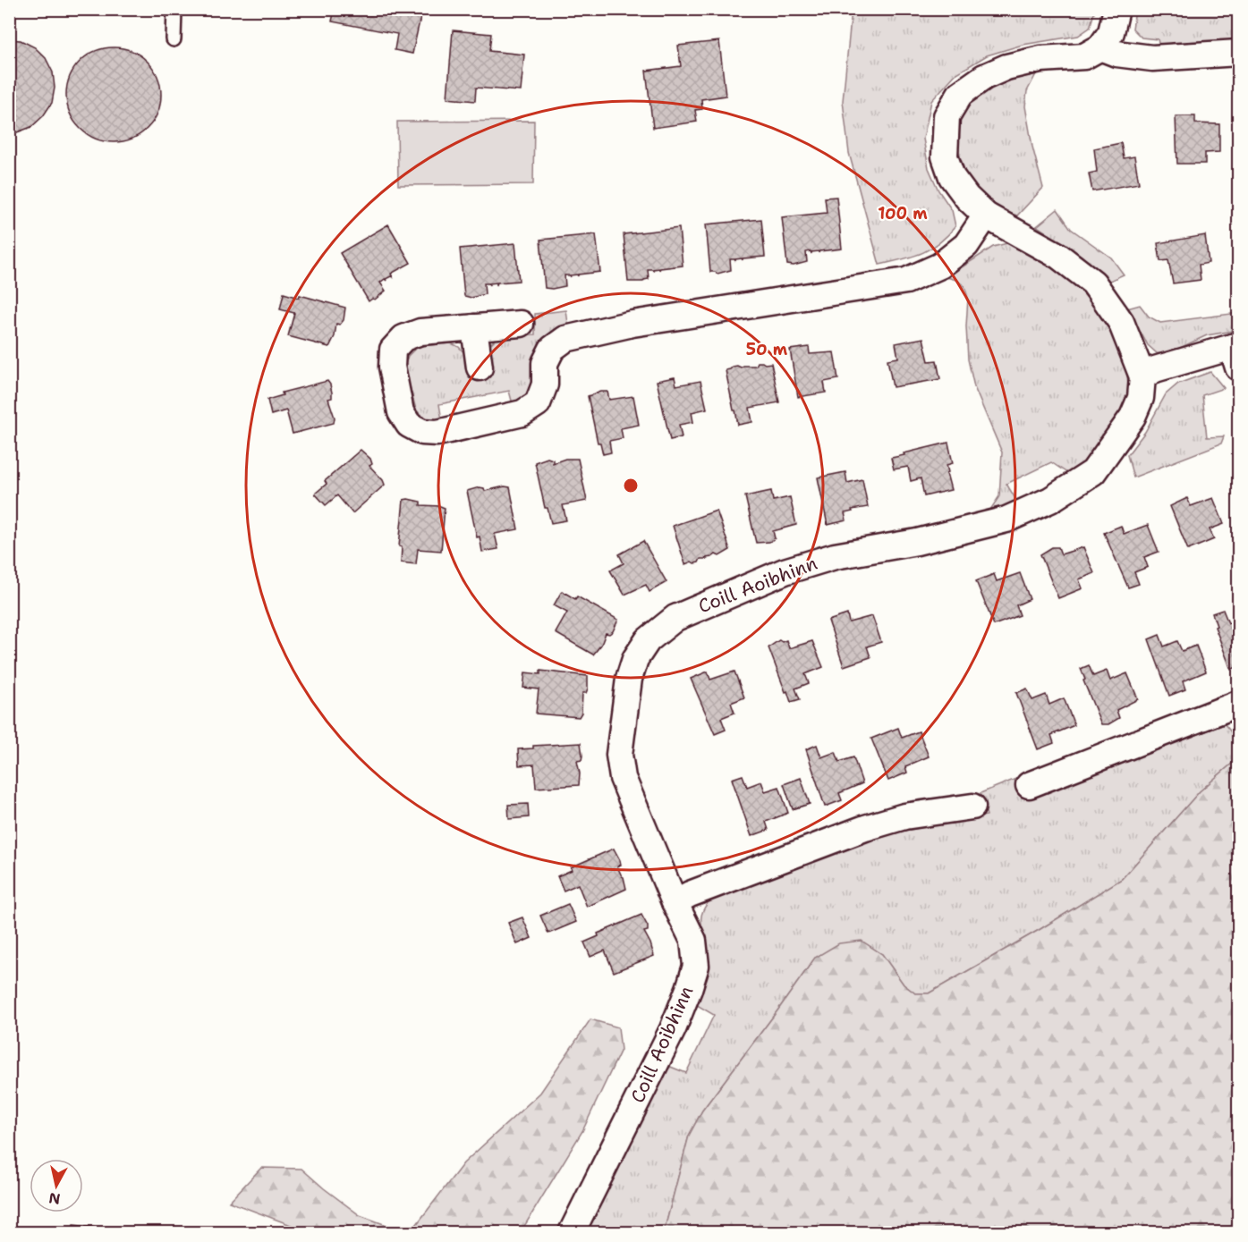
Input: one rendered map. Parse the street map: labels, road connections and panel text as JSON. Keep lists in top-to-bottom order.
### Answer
{
  "streets": {
    "street": ["Coill Aoibhinn"]
  },
  "north": "bottom",
  "rings": ["100 m", "50 m"]
}
